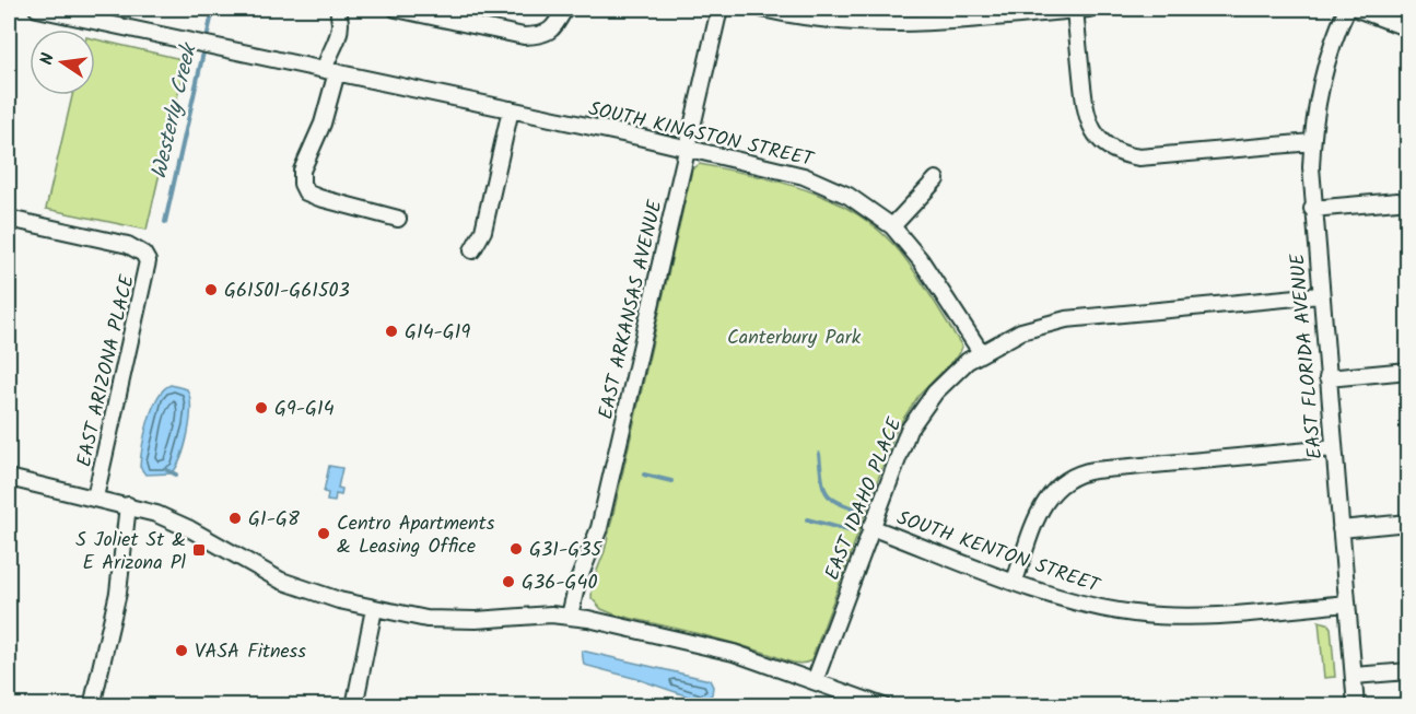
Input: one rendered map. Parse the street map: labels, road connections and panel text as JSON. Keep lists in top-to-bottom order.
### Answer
{
  "streets": {
    "street": [
      "SOUTH KINGSTON STREET",
      "EAST ARKANSAS AVENUE",
      "EAST FLORIDA AVENUE",
      "EAST ARIZONA PLACE",
      "EAST IDAHO PLACE",
      "SOUTH KENTON STREET"
    ]
  },
  "crossings": [
    ["SOUTH KINGSTON STREET", "EAST ARKANSAS AVENUE"],
    ["SOUTH KINGSTON STREET", "EAST IDAHO PLACE"],
    ["EAST FLORIDA AVENUE", "SOUTH KENTON STREET"],
    ["EAST IDAHO PLACE", "SOUTH KENTON STREET"]
  ],
  "water": ["Westerly Creek"],
  "parks": ["Canterbury Park"],
  "places": {
    "other": [
      "G61501-G61503",
      "G14-G19",
      "G9-G14",
      "G1-G8",
      "Centro Apartments & Leasing Office",
      "G31-G35",
      "G36-G40",
      "VASA Fitness"
    ],
    "transit": ["S Joliet St & E Arizona Pl"]
  },
  "north": "left"
}
